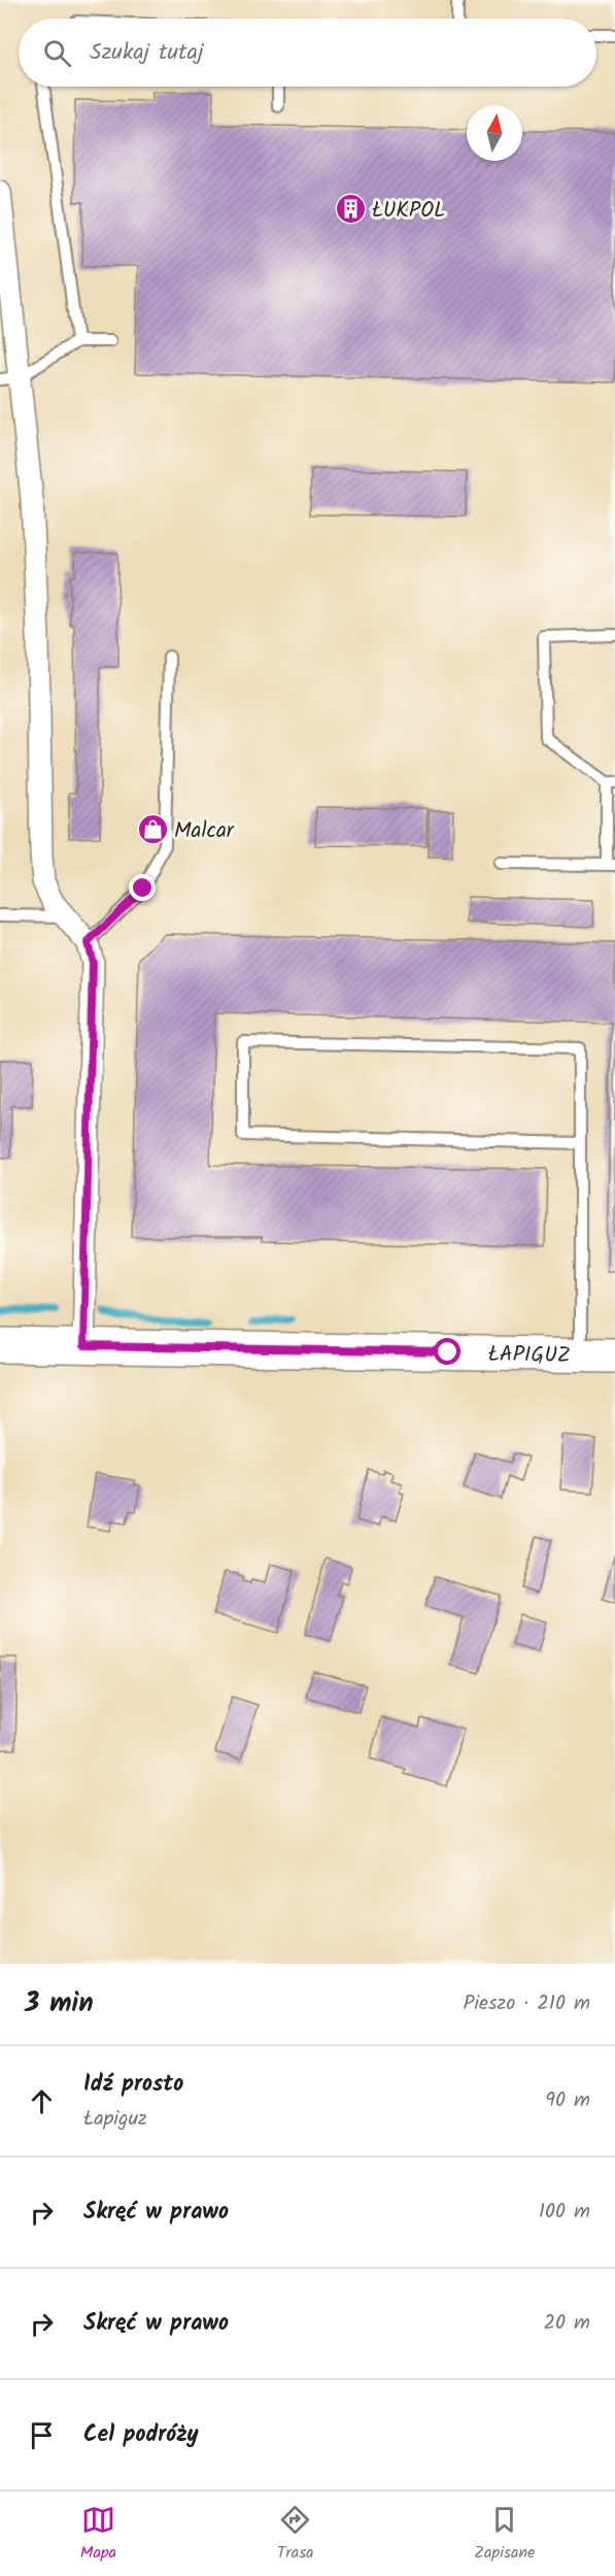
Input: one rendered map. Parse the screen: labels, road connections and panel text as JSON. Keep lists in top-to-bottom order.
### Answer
{
  "streets": {
    "main road": ["ŁAPIGUZ"]
  },
  "places": {
    "building": ["ŁUKPOL"],
    "shop": ["Malcar"]
  },
  "north": "top",
  "page": {
    "search": "Szukaj tutaj",
    "heading": ["3 min", "Pieszo · 210 m"],
    "list": [
      ["Idź prosto", "Łapiguz", "90 m"],
      ["Skręć w prawo", "100 m"],
      ["Skręć w prawo", "20 m"],
      "Cel podróży"
    ],
    "nav": ["Mapa", "Trasa", "Zapisane"]
  }
}
